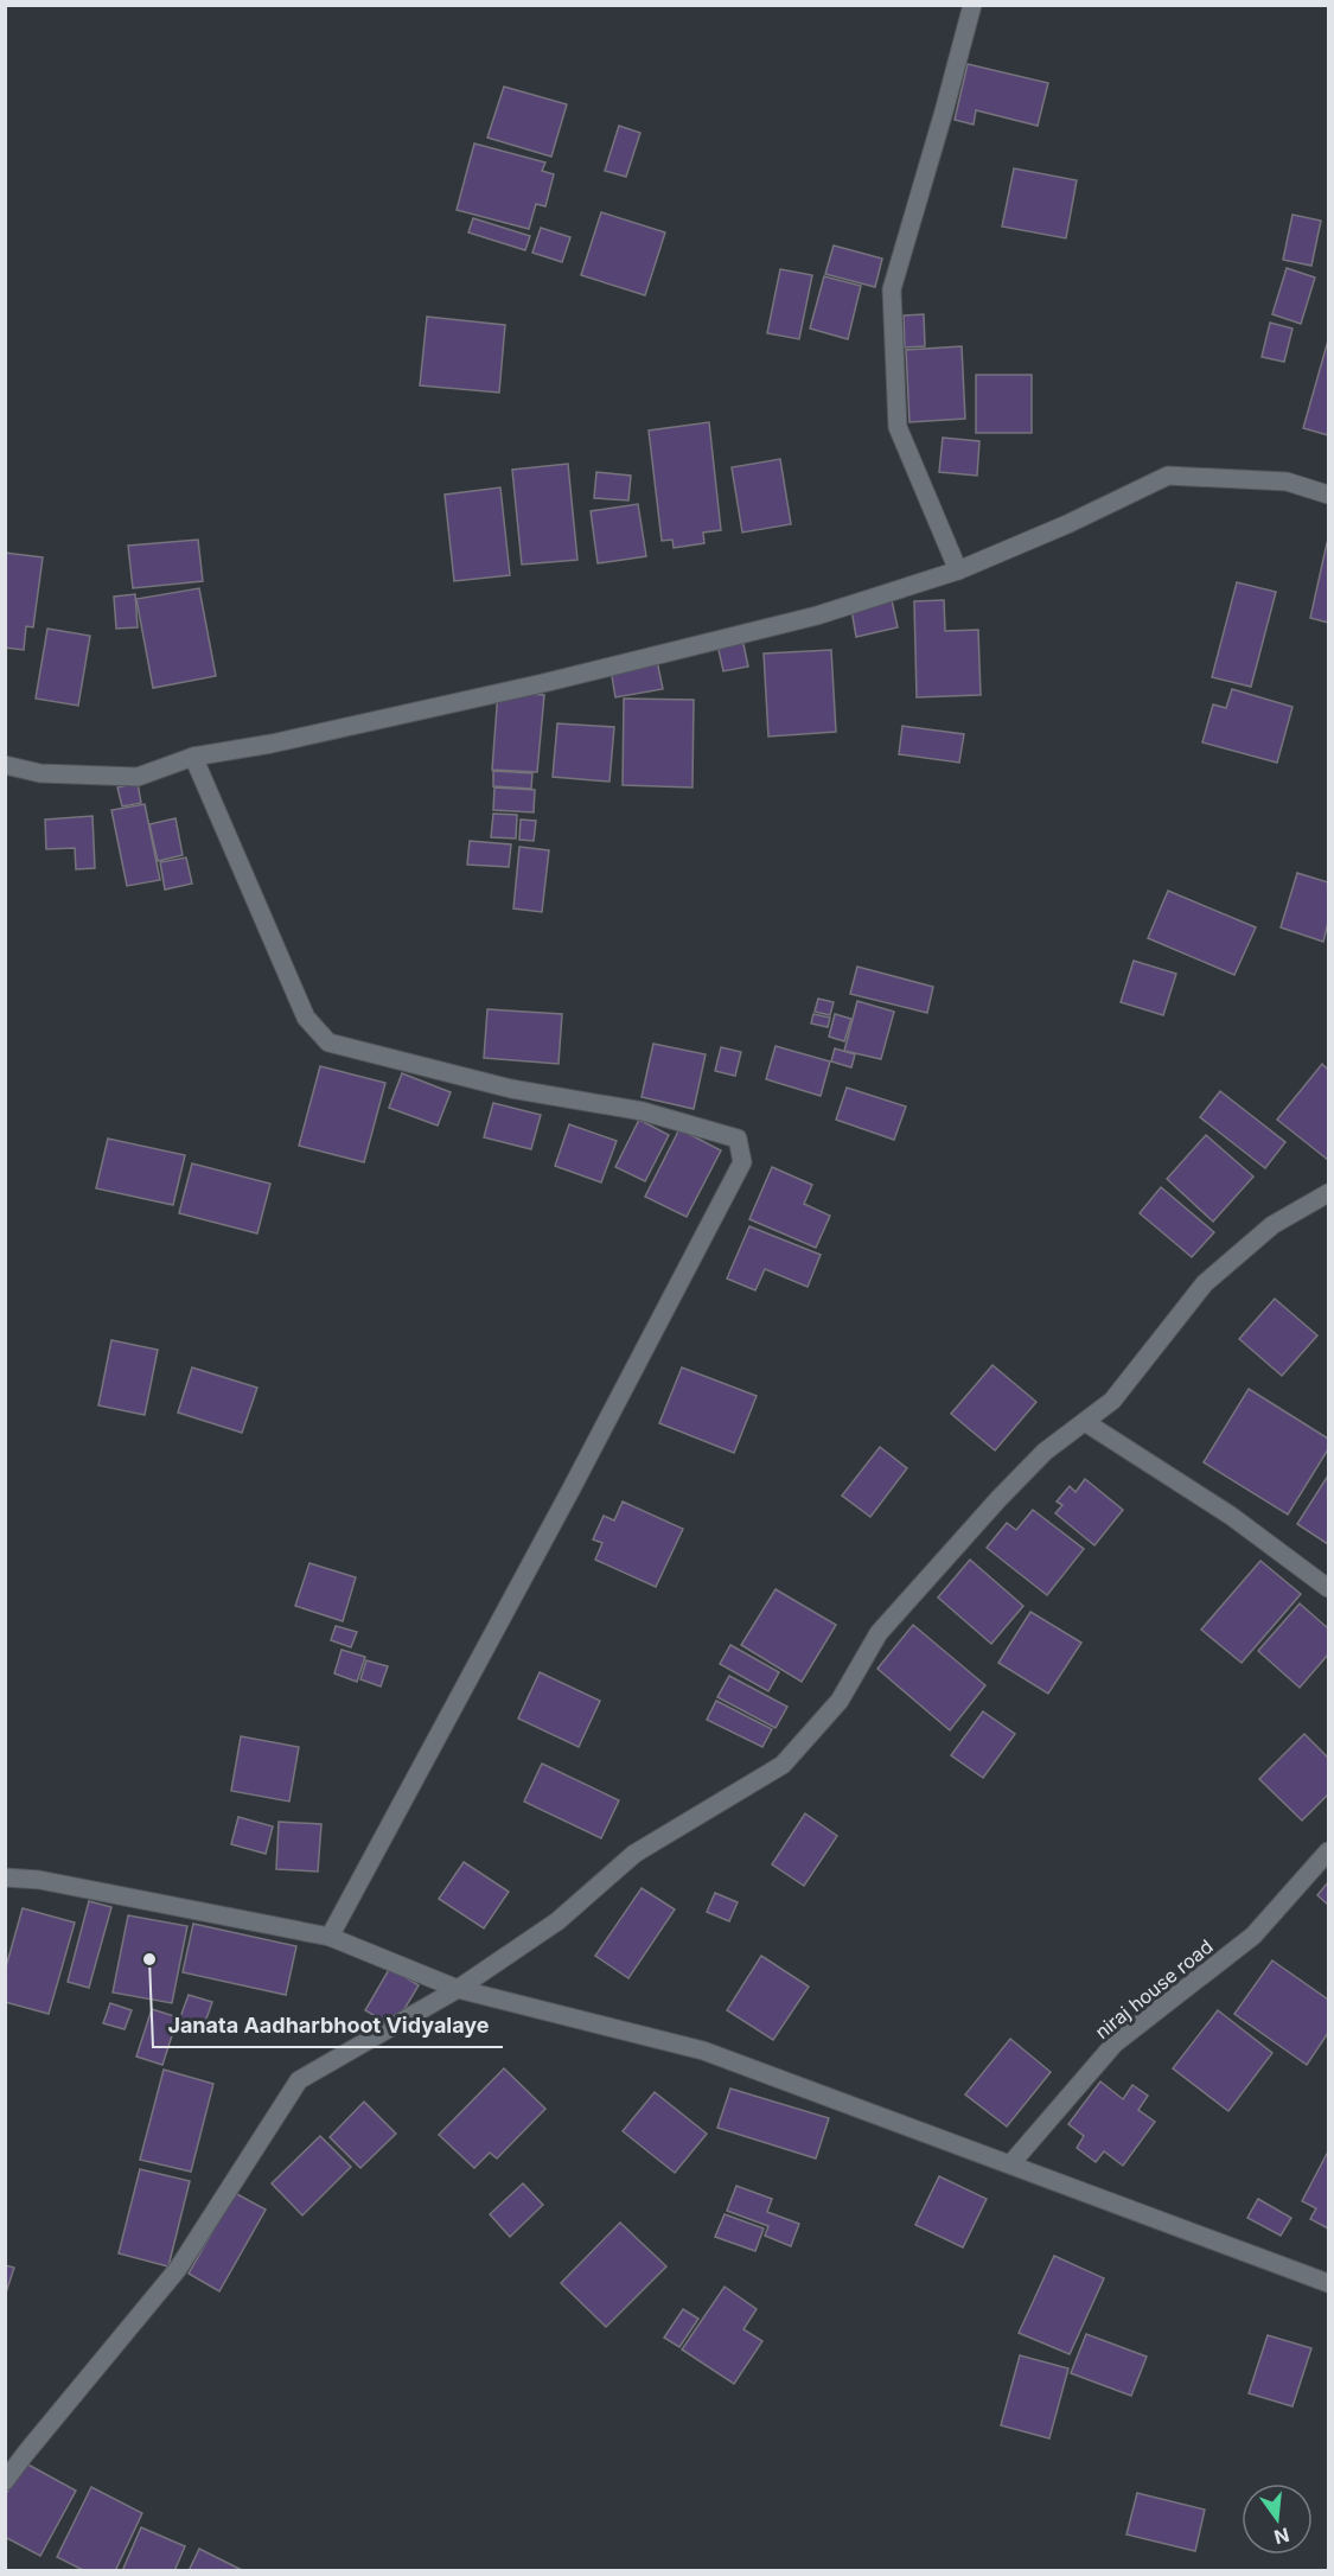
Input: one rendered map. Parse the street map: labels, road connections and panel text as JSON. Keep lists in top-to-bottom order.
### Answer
{
  "streets": {
    "street": ["niraj house road"]
  },
  "places": ["Janata Aadharbhoot Vidyalaye"],
  "north": "bottom"
}
